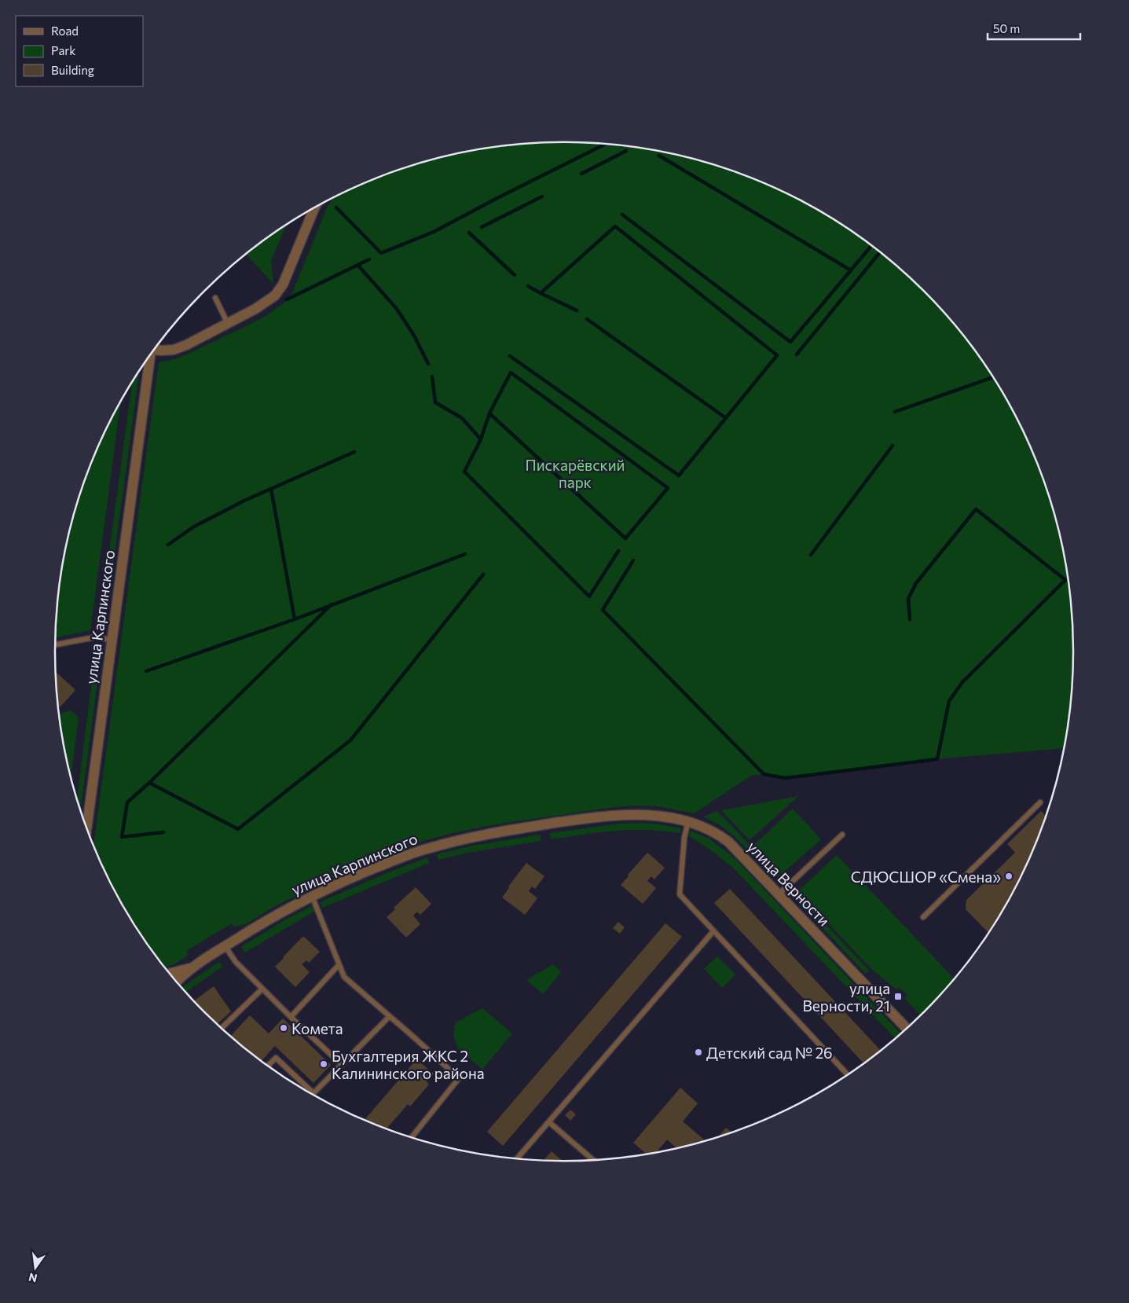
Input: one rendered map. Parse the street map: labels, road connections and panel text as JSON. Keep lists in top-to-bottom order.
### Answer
{
  "streets": {
    "street": ["улица Карпинского", "улица Верности"]
  },
  "crossings": [
    ["улица Карпинского", "улица Верности"]
  ],
  "parks": ["Пискарёвский парк"],
  "places": {
    "other": [
      "СДЮСШОР «Смена»",
      "Комета",
      "Детский сад № 26",
      "Бухгалтерия ЖКС 2 Калининского района"
    ],
    "transit": ["улица Верности, 21"]
  },
  "legend": ["Road", "Park", "Building"],
  "scale_bar": "50 m",
  "north": "bottom"
}
